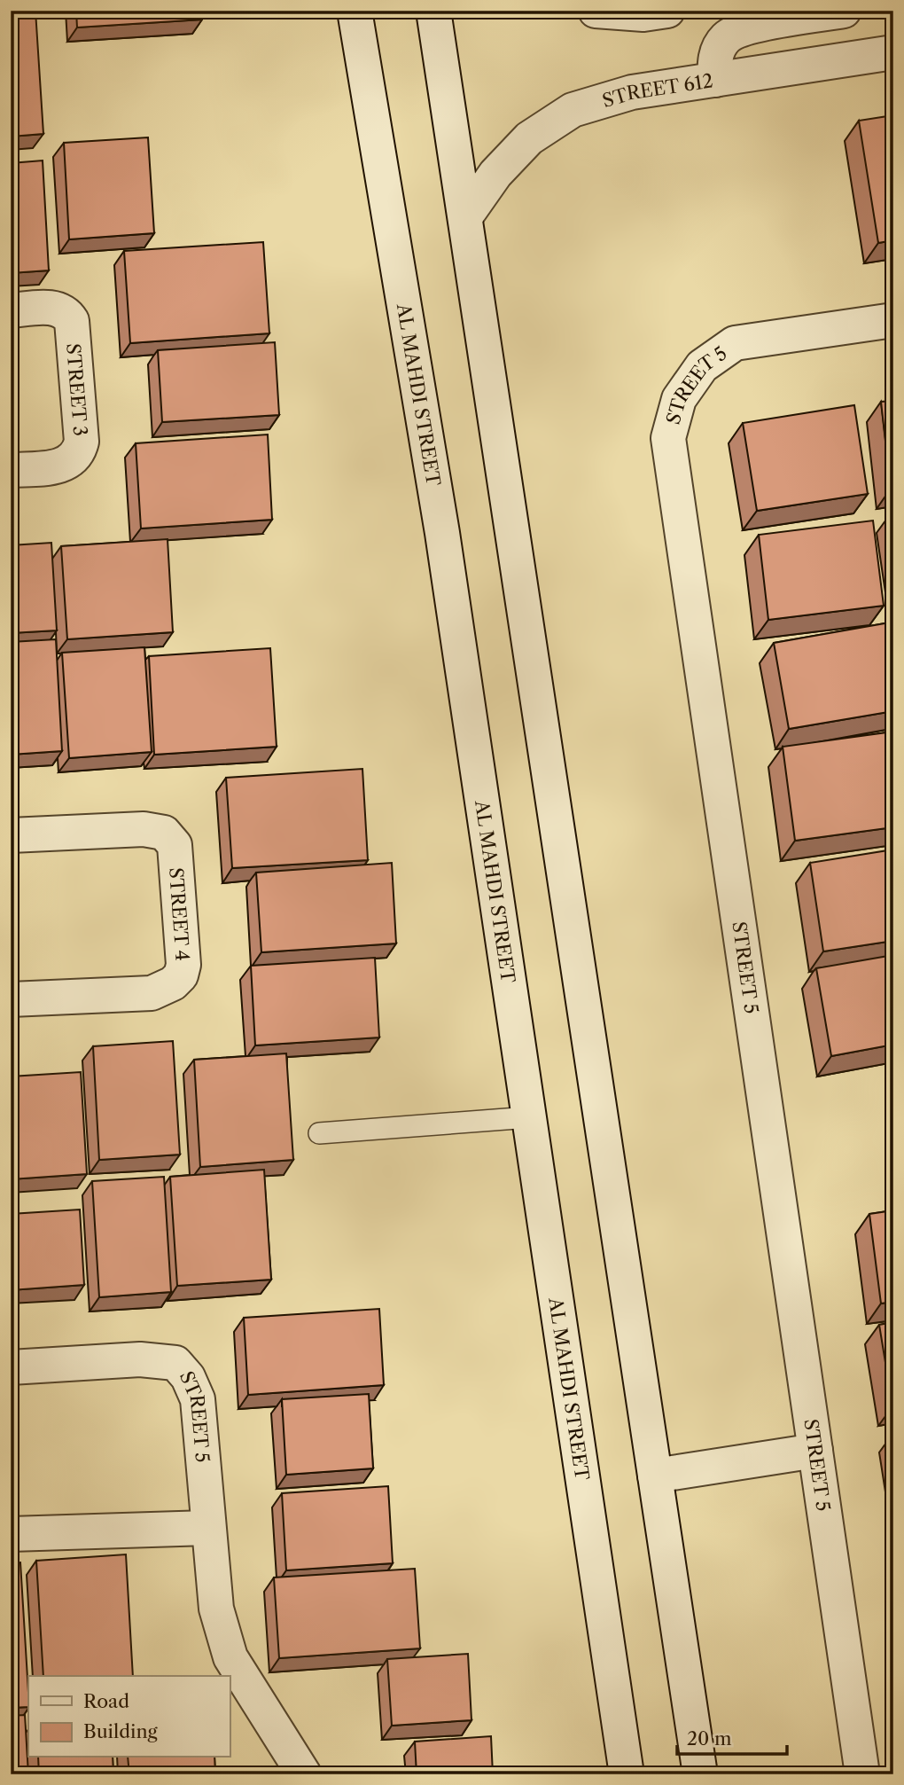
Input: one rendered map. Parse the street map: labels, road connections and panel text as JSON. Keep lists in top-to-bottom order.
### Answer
{
  "streets": {
    "street": [
      "STREET 612",
      "STREET 5",
      "STREET 3",
      "AL MAHDI STREET",
      "STREET 4"
    ]
  },
  "legend": ["Road", "Building"],
  "scale_bar": "20 m"
}
